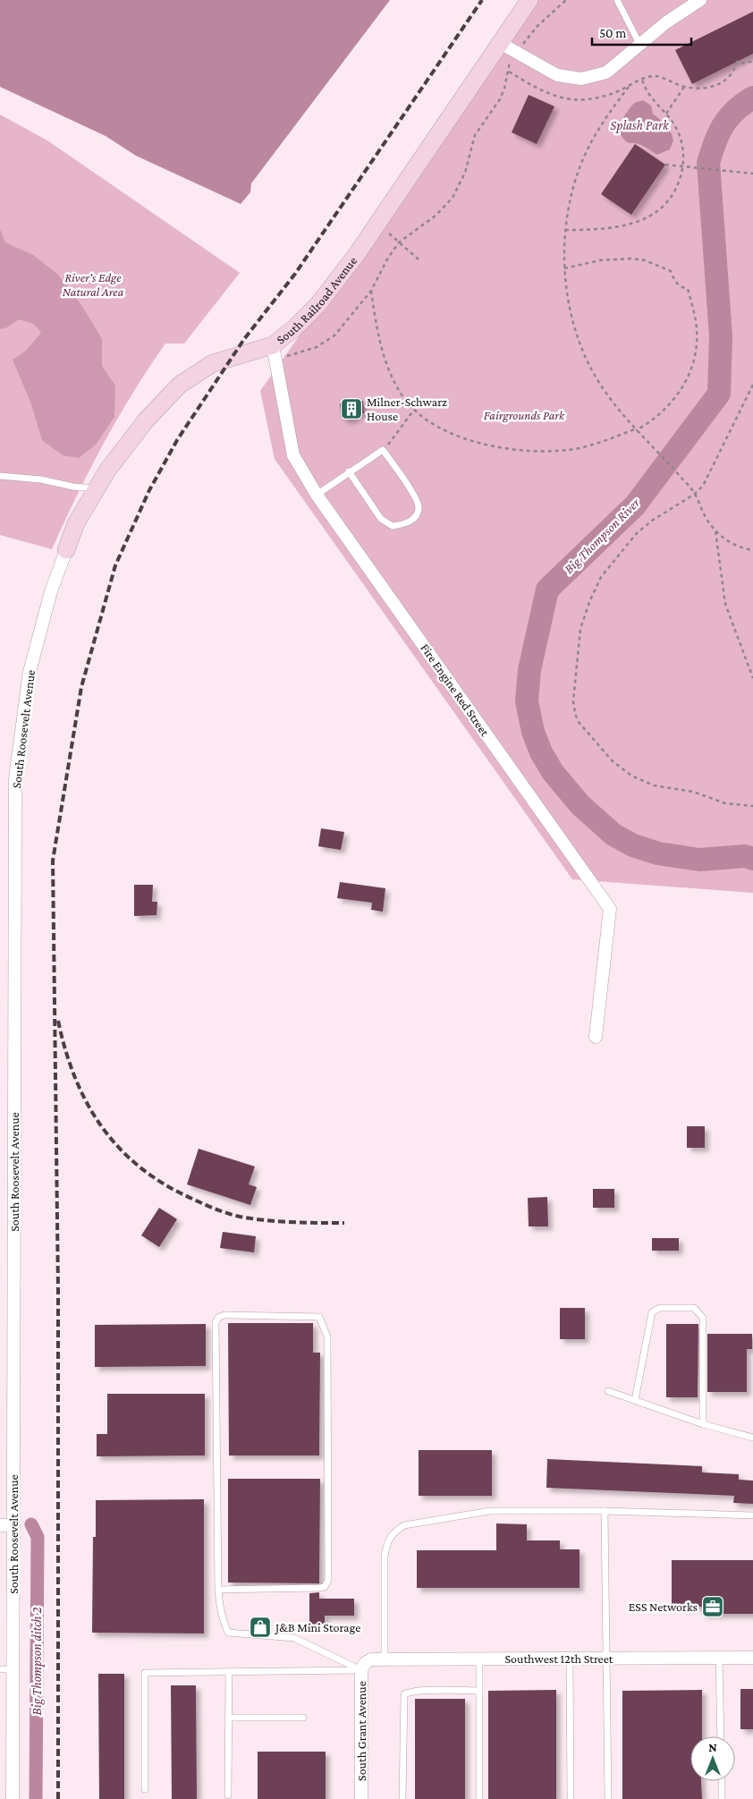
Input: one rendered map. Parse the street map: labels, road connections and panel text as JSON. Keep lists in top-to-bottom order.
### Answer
{
  "streets": {
    "street": [
      "South Railroad Avenue",
      "Fire Engine Red Street",
      "South Roosevelt Avenue",
      "Southwest 12th Street",
      "South Grant Avenue"
    ]
  },
  "crossings": [
    ["South Railroad Avenue", "Fire Engine Red Street"],
    ["South Railroad Avenue", "South Roosevelt Avenue"],
    ["Southwest 12th Street", "South Grant Avenue"]
  ],
  "water": ["Splash Park", "Big Thompson River", "Big Thompson ditch 2"],
  "parks": ["River's Edge Natural Area", "Fairgrounds Park"],
  "places": {
    "building": ["Milner-Schwarz House"],
    "office": ["ESS Networks"],
    "shop": ["J&B Mini Storage"]
  },
  "scale_bar": "50 m",
  "north": "top"
}
